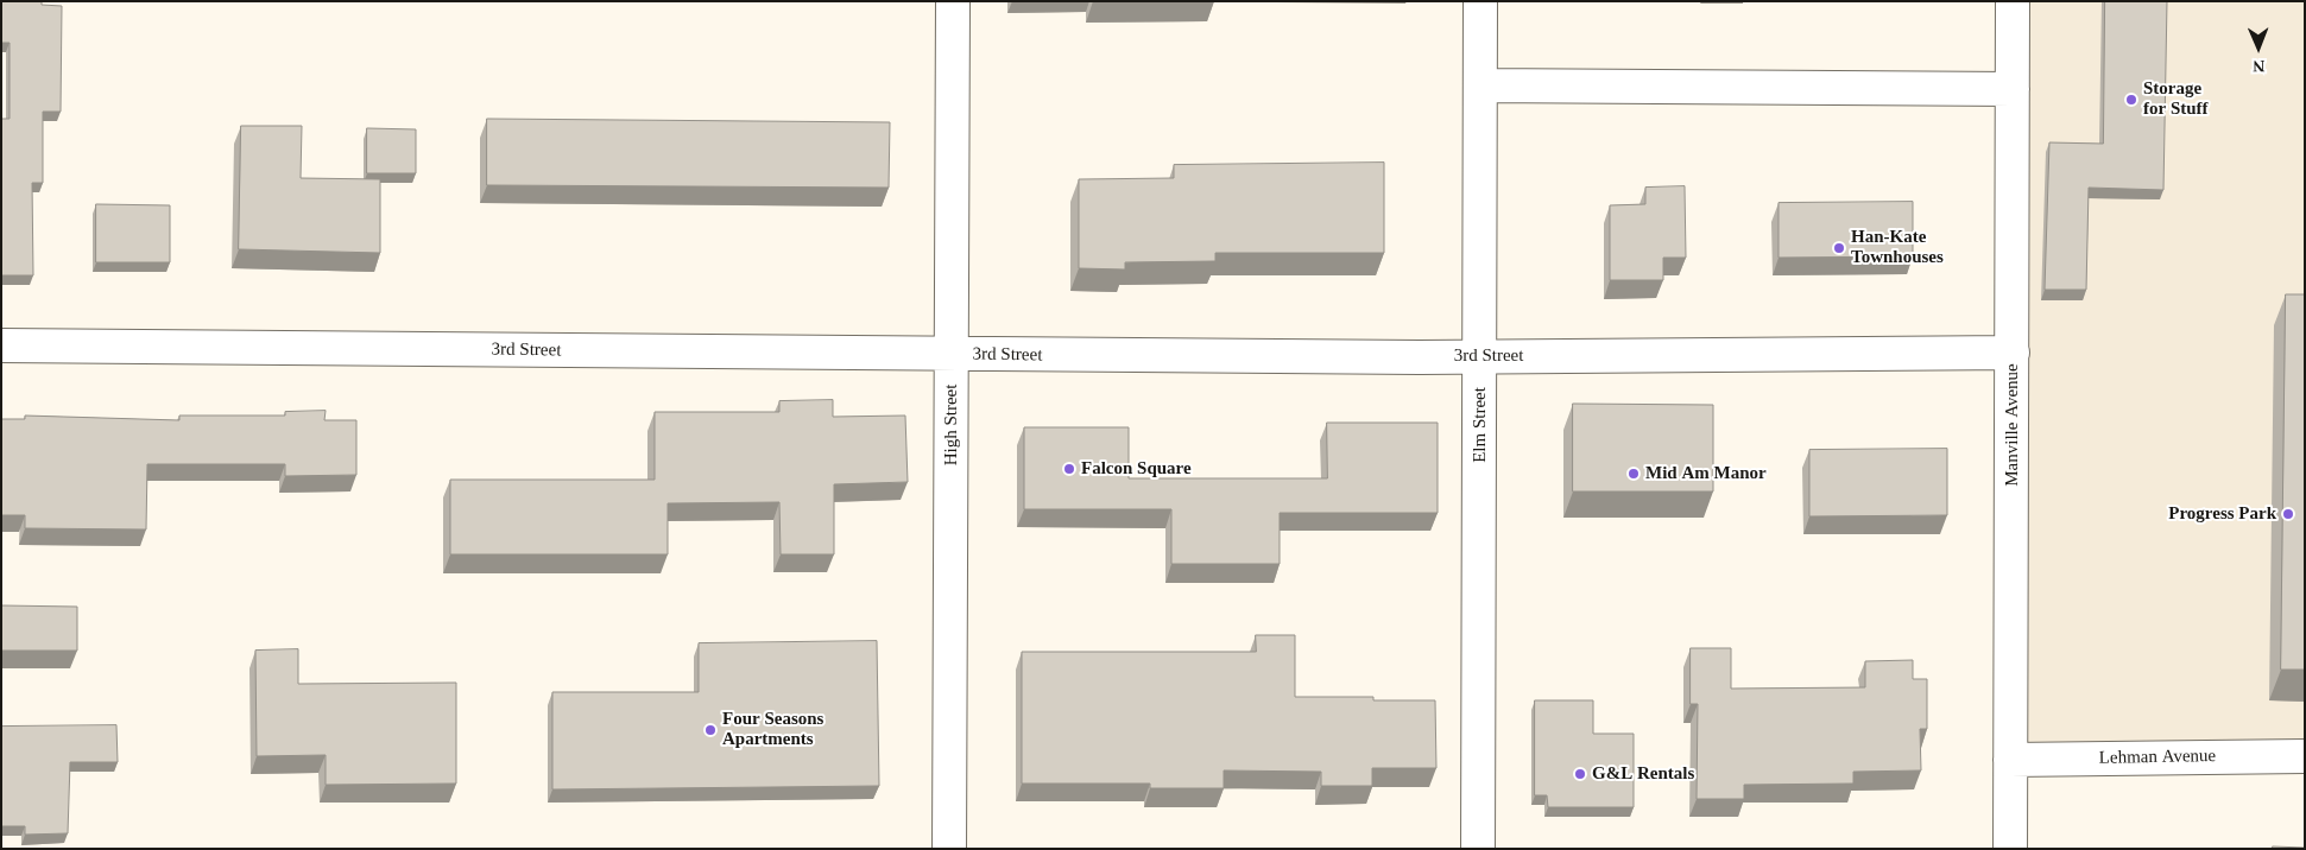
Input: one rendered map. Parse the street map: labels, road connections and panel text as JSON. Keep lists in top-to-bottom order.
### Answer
{
  "streets": {
    "street": [
      "3rd Street",
      "High Street",
      "Elm Street",
      "Manville Avenue",
      "Lehman Avenue"
    ]
  },
  "crossings": [
    ["3rd Street", "High Street"],
    ["3rd Street", "Elm Street"],
    ["3rd Street", "Manville Avenue"],
    ["Manville Avenue", "Lehman Avenue"]
  ],
  "places": [
    "Storage for Stuff",
    "Han-Kate Townhouses",
    "Falcon Square",
    "Mid Am Manor",
    "Progress Park",
    "Four Seasons Apartments",
    "G&L Rentals"
  ],
  "north": "bottom"
}
